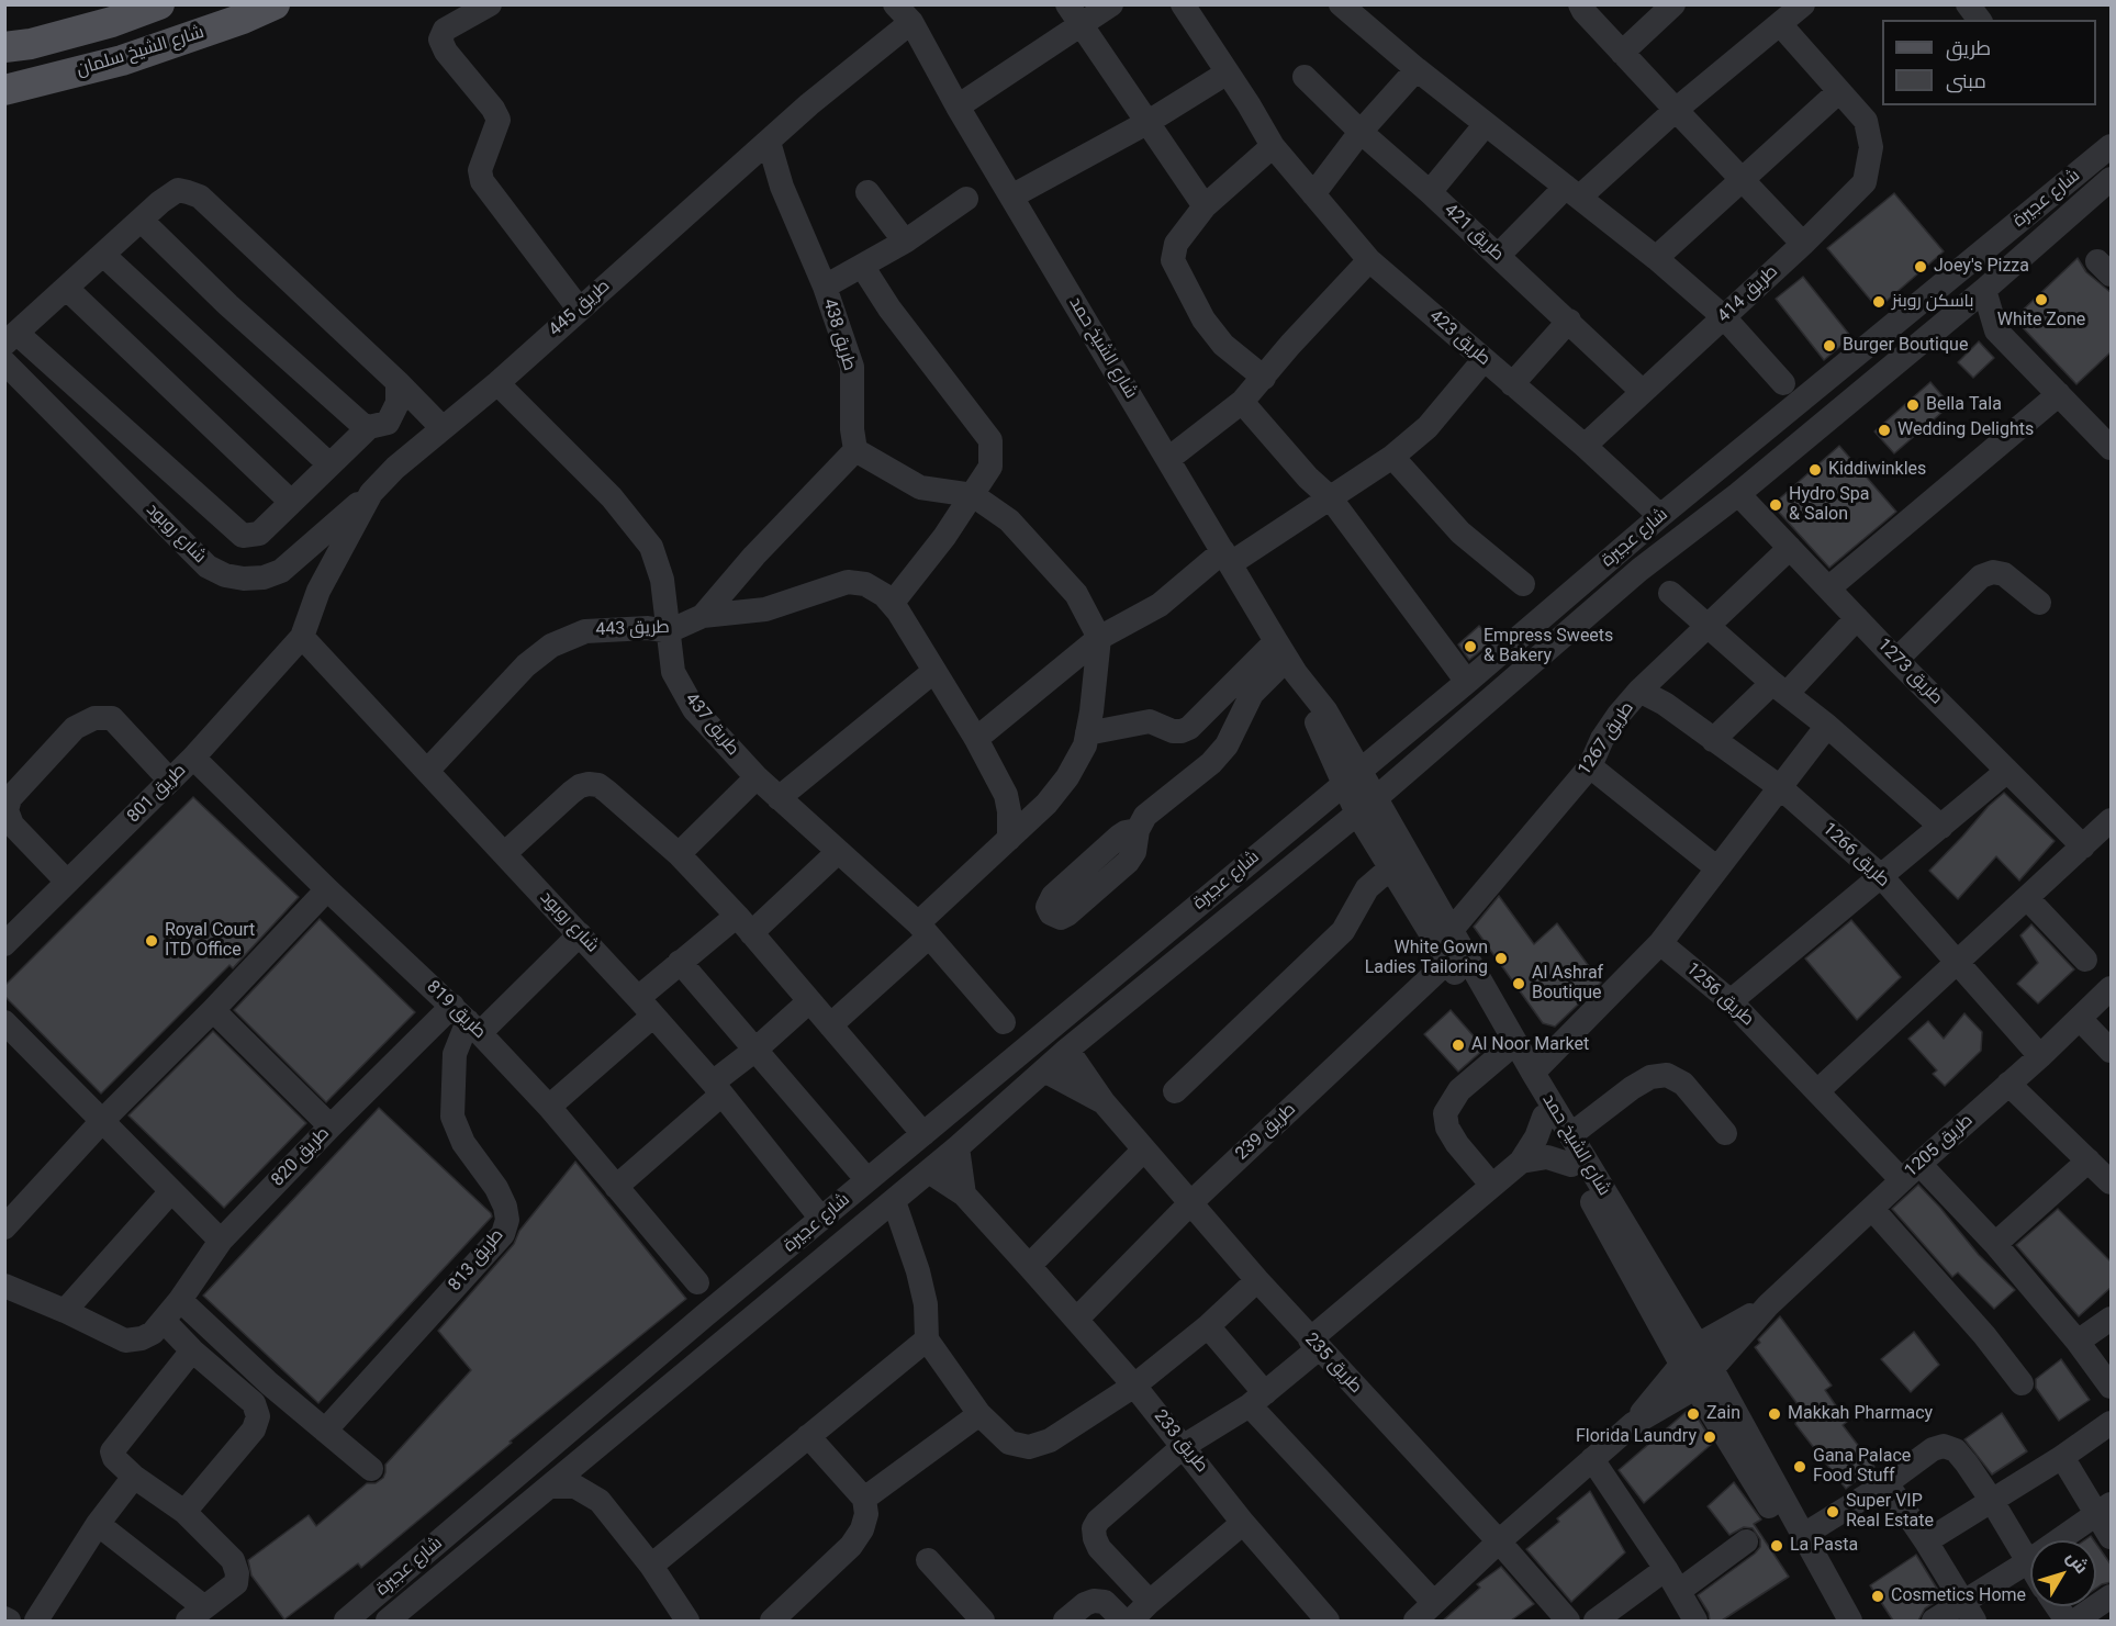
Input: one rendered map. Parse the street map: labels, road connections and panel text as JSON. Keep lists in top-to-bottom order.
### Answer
{
  "streets": {
    "main road": ["شارع الشيخ سلمان"],
    "street": [
      "شارع عجيرة",
      "طريق 421",
      "طريق 414",
      "طريق 445",
      "طريق 438",
      "طريق 423",
      "شارع الشيخ حمد",
      "شارع روبود",
      "طريق 443",
      "طريق 1273",
      "طريق 437",
      "طريق 1267",
      "طريق 801",
      "طريق 1266",
      "طريق 1256",
      "طريق 819",
      "طريق 239",
      "طريق 1205",
      "طريق 820",
      "طريق 813",
      "طريق 235",
      "طريق 233"
    ]
  },
  "crossings": [
    ["شارع عجيرة", "طريق 423"],
    ["شارع عجيرة", "شارع الشيخ حمد"],
    ["شارع عجيرة", "شارع روبود"],
    ["شارع عجيرة", "طريق 1273"],
    ["شارع عجيرة", "طريق 437"],
    ["شارع عجيرة", "طريق 819"],
    ["شارع عجيرة", "طريق 235"],
    ["شارع عجيرة", "طريق 233"],
    ["طريق 421", "طريق 414"],
    ["طريق 414", "طريق 423"],
    ["طريق 445", "طريق 438"],
    ["طريق 445", "شارع الشيخ حمد"],
    ["طريق 445", "شارع روبود"],
    ["طريق 445", "طريق 437"],
    ["طريق 445", "طريق 801"],
    ["طريق 438", "طريق 443"],
    ["شارع الشيخ حمد", "طريق 1267"],
    ["شارع الشيخ حمد", "طريق 239"],
    ["شارع الشيخ حمد", "طريق 1205"],
    ["شارع روبود", "طريق 443"],
    ["شارع روبود", "طريق 801"],
    ["شارع روبود", "طريق 820"],
    ["طريق 443", "طريق 437"],
    ["طريق 1273", "طريق 1267"],
    ["طريق 1267", "طريق 1266"],
    ["طريق 1267", "طريق 239"],
    ["طريق 801", "طريق 819"],
    ["طريق 1266", "طريق 1205"],
    ["طريق 1256", "طريق 1205"],
    ["طريق 819", "طريق 820"],
    ["طريق 819", "طريق 813"],
    ["طريق 239", "طريق 235"],
    ["طريق 239", "طريق 233"],
    ["طريق 1205", "طريق 235"],
    ["طريق 820", "طريق 813"]
  ],
  "places": [
    "Joey's Pizza",
    "White Zone",
    "باسكن روبنز",
    "Burger Boutique",
    "Bella Tala",
    "Wedding Delights",
    "Kiddiwinkles",
    "Hydro Spa & Salon",
    "Empress Sweets & Bakery",
    "Royal Court ITD Office",
    "White Gown Ladies Tailoring",
    "Al Ashraf Boutique",
    "Al Noor Market",
    "Zain",
    "Makkah Pharmacy",
    "Florida Laundry",
    "Gana Palace Food Stuff",
    "Super VIP Real Estate",
    "La Pasta",
    "Cosmetics Home"
  ],
  "legend": ["طريق", "مبنى"],
  "north": "top right"
}
